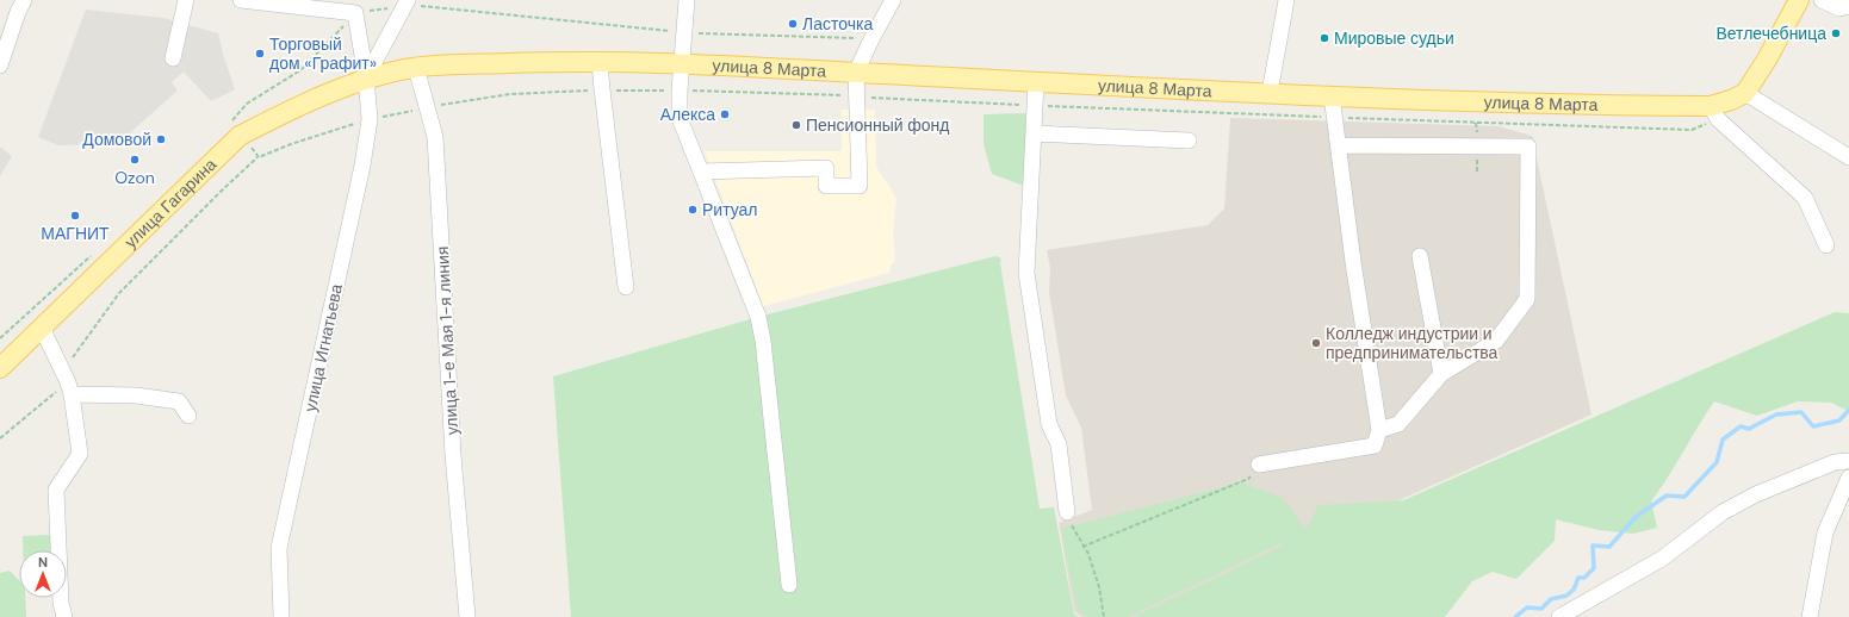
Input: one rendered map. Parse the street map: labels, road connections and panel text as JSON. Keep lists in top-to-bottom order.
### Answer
{
  "streets": {
    "main road": ["улица 8 Марта", "улица Гагарина"],
    "street": ["улица 1-е Мая 1-я линия", "улица Игнатьева"]
  },
  "crossings": [
    ["улица 8 Марта", "улица Гагарина"],
    ["улица 8 Марта", "улица 1-е Мая 1-я линия"],
    ["улица 8 Марта", "улица Игнатьева"],
    ["улица Гагарина", "улица Игнатьева"]
  ],
  "places": [
    "Ласточка",
    "Ветлечебница",
    "Мировые судьи",
    "Торговый дом «Графит»",
    "Алекса",
    "Пенсионный фонд",
    "Домовой",
    "Ozon",
    "Ритуал",
    "МАГНИТ",
    "Колледж индустрии и предпринимательства"
  ],
  "north": "top"
}
